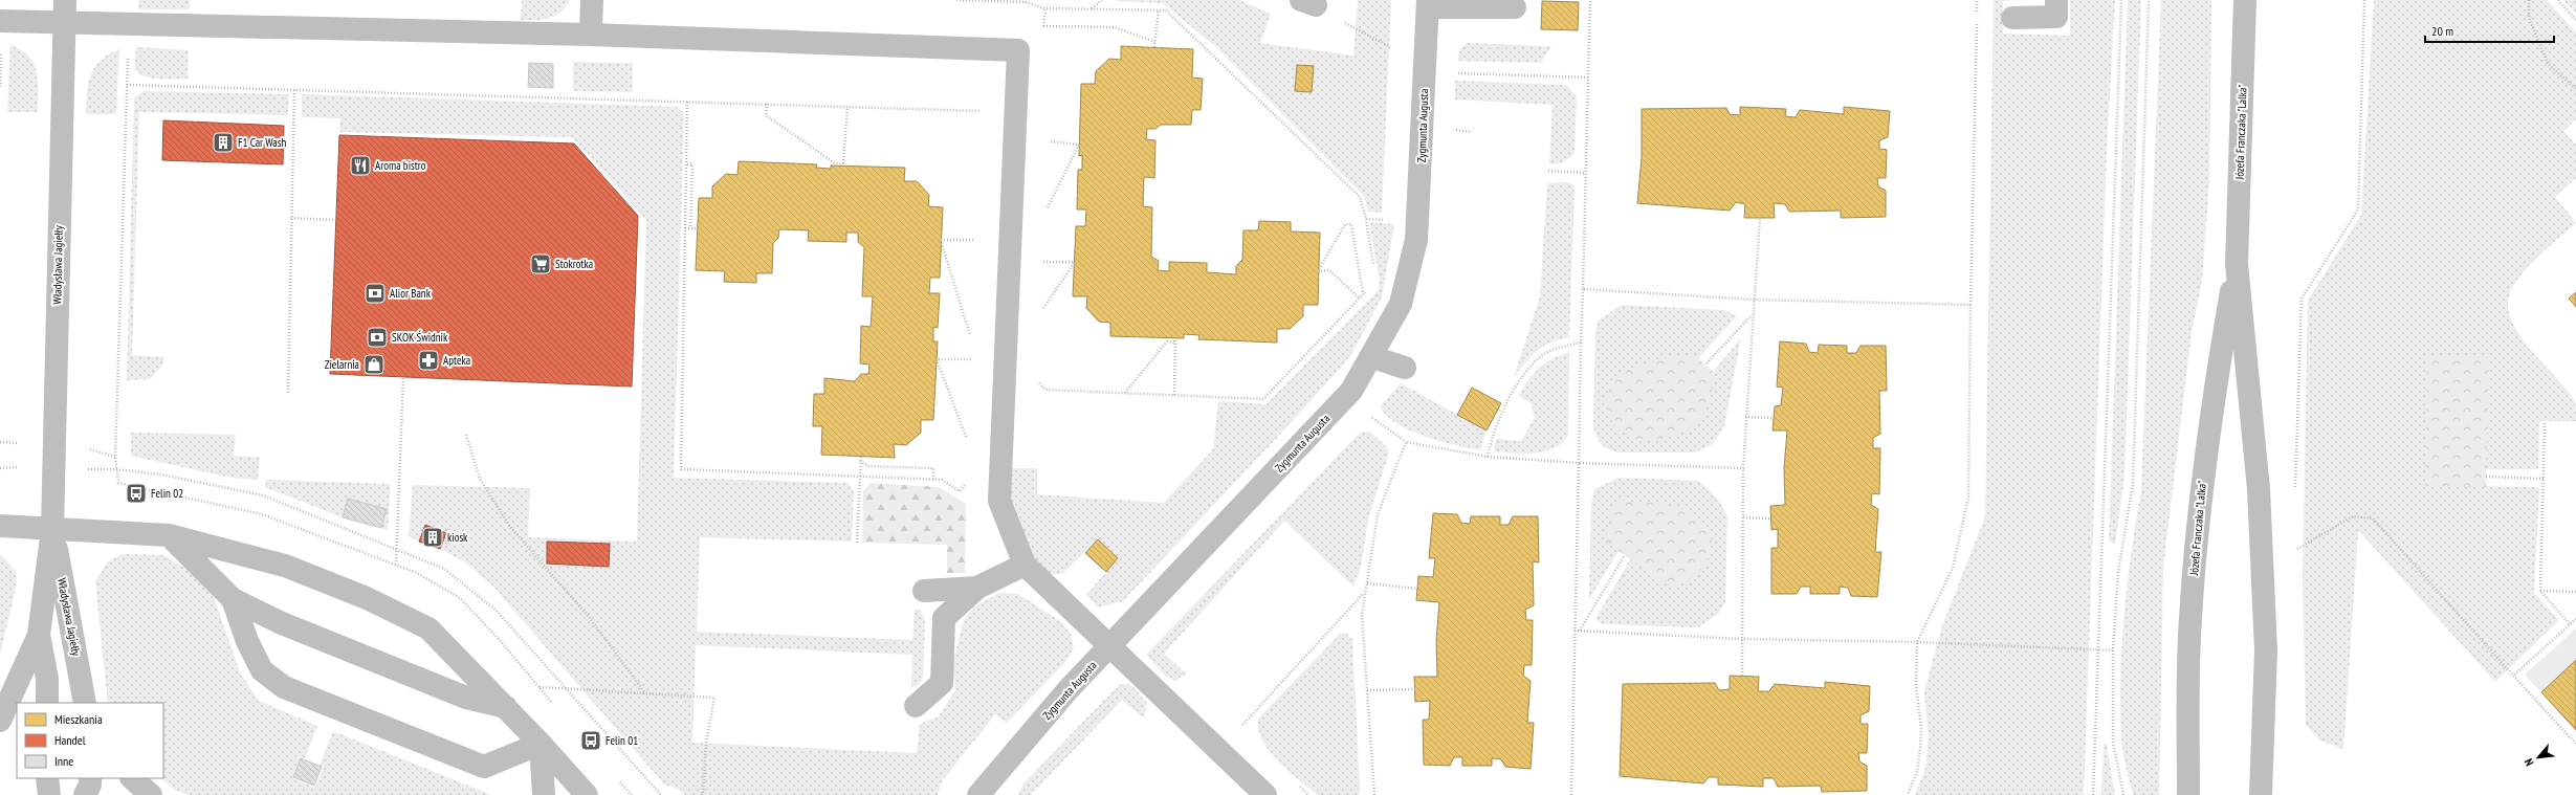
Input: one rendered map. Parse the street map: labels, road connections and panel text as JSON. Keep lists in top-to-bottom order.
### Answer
{
  "streets": {
    "street": ["Zygmunta Augusta", "Józefa Franczaka \"Lalka\"", "Władysława Jagiełły"]
  },
  "places": {
    "building": ["F1 Car Wash", "kiosk"],
    "restaurant": ["Aroma bistro"],
    "supermarket": ["Stokrotka"],
    "bank": ["Alior Bank", "SKOK Świdnik"],
    "pharmacy": ["Apteka"],
    "shop": ["Zielarnia"],
    "bus stop": ["Felin 02", "Felin 01"]
  },
  "legend": ["Mieszkania", "Handel", "Inne"],
  "scale_bar": "20 m",
  "north": "bottom left"
}
